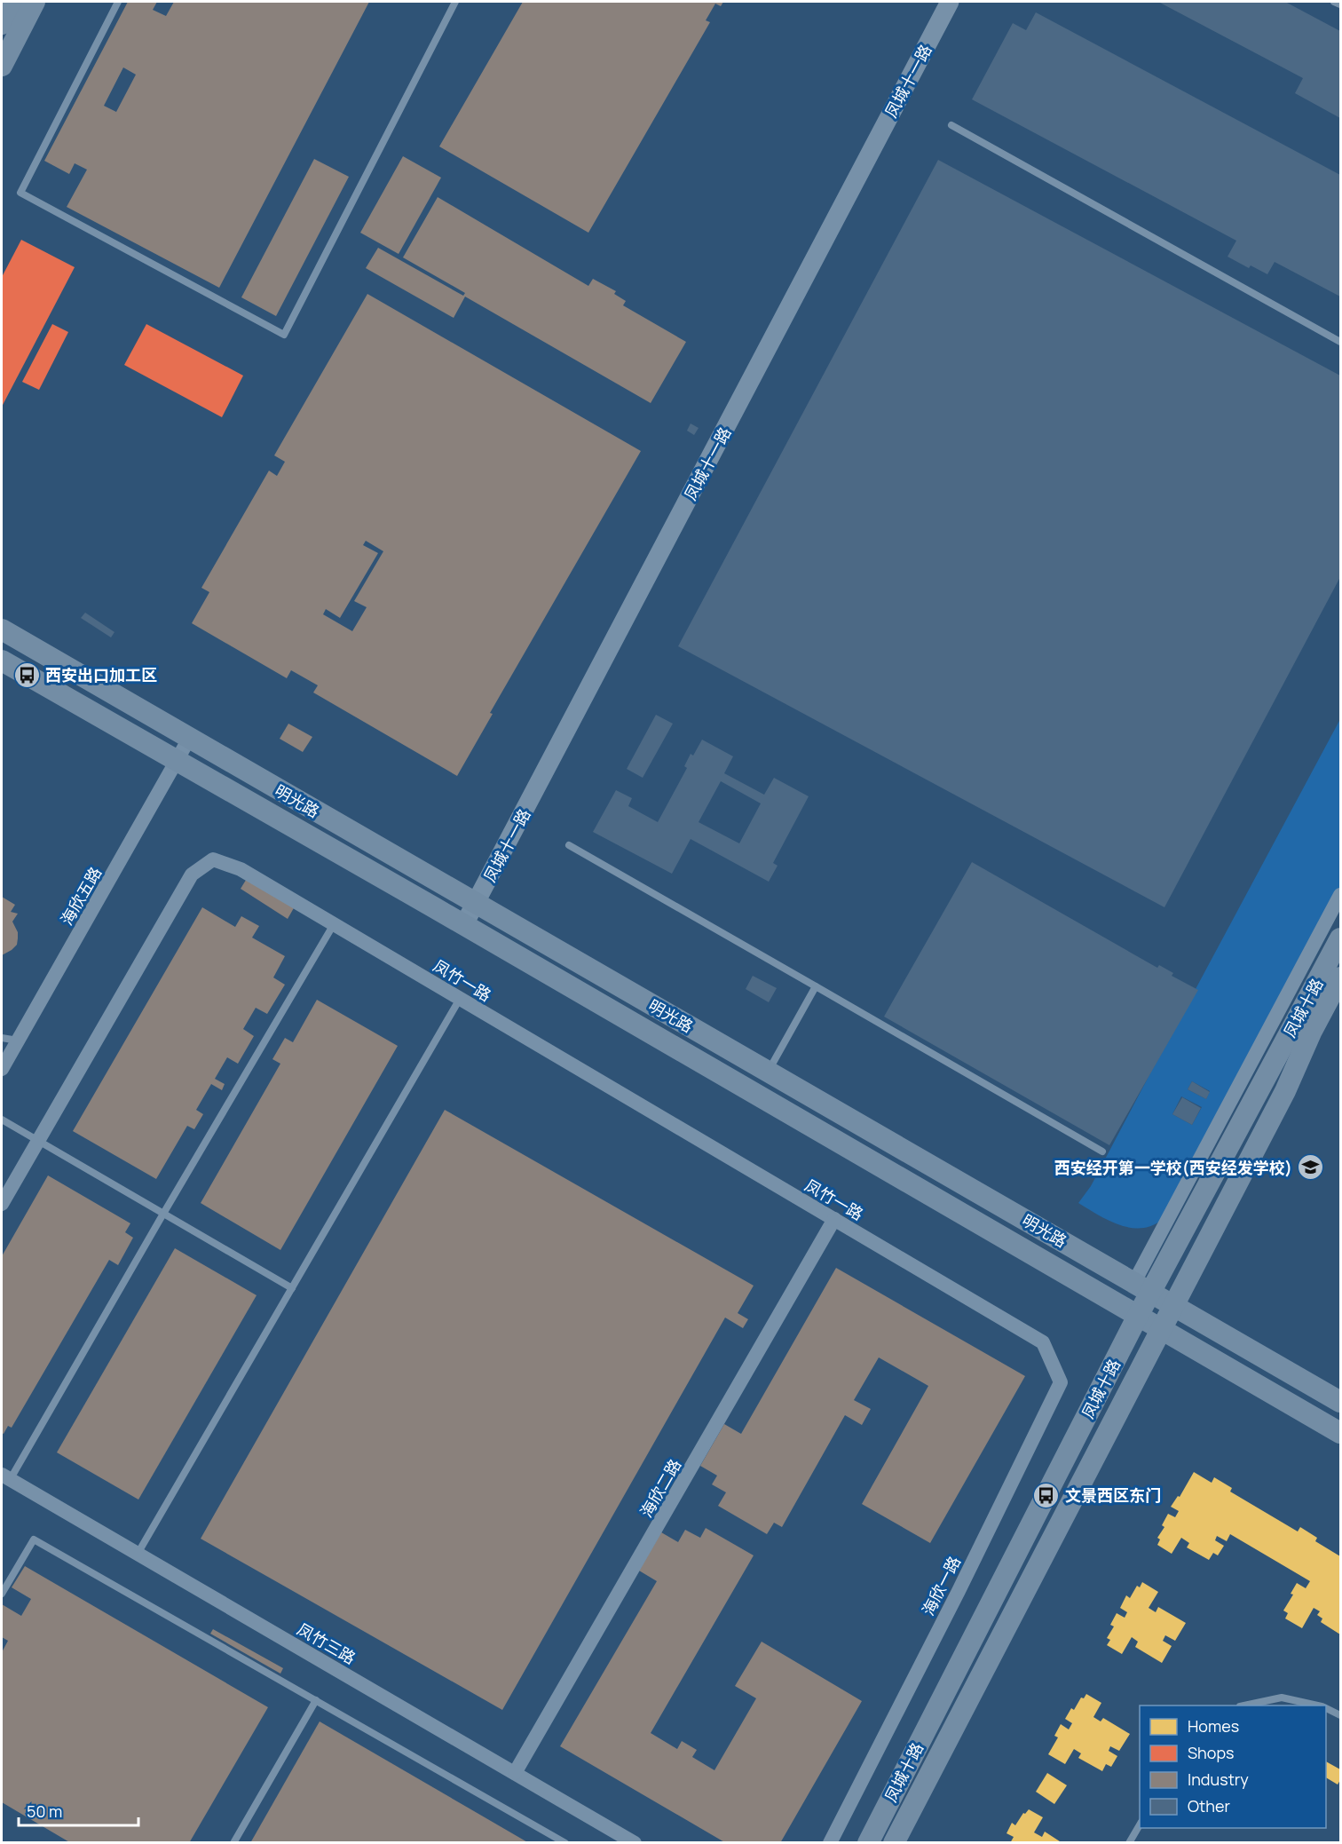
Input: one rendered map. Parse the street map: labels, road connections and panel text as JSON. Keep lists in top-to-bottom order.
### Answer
{
  "streets": {
    "main road": ["明光路", "凤城十路"],
    "street": [
      "凤城十一路",
      "海欣五路",
      "凤竹一路",
      "海欣二路",
      "海欣一路",
      "凤竹三路"
    ]
  },
  "crossings": [
    ["凤城十一路", "明光路"],
    ["明光路", "海欣五路"],
    ["明光路", "凤城十路"],
    ["凤竹一路", "海欣二路"],
    ["凤竹一路", "海欣一路"],
    ["海欣二路", "凤竹三路"]
  ],
  "places": {
    "bus stop": ["西安出口加工区", "文景西区东门"],
    "school or university": ["西安经开第一学校(西安经发学校)"]
  },
  "legend": [
    "Homes",
    "Shops",
    "Industry",
    "Other"
  ],
  "scale_bar": "50 m"
}
